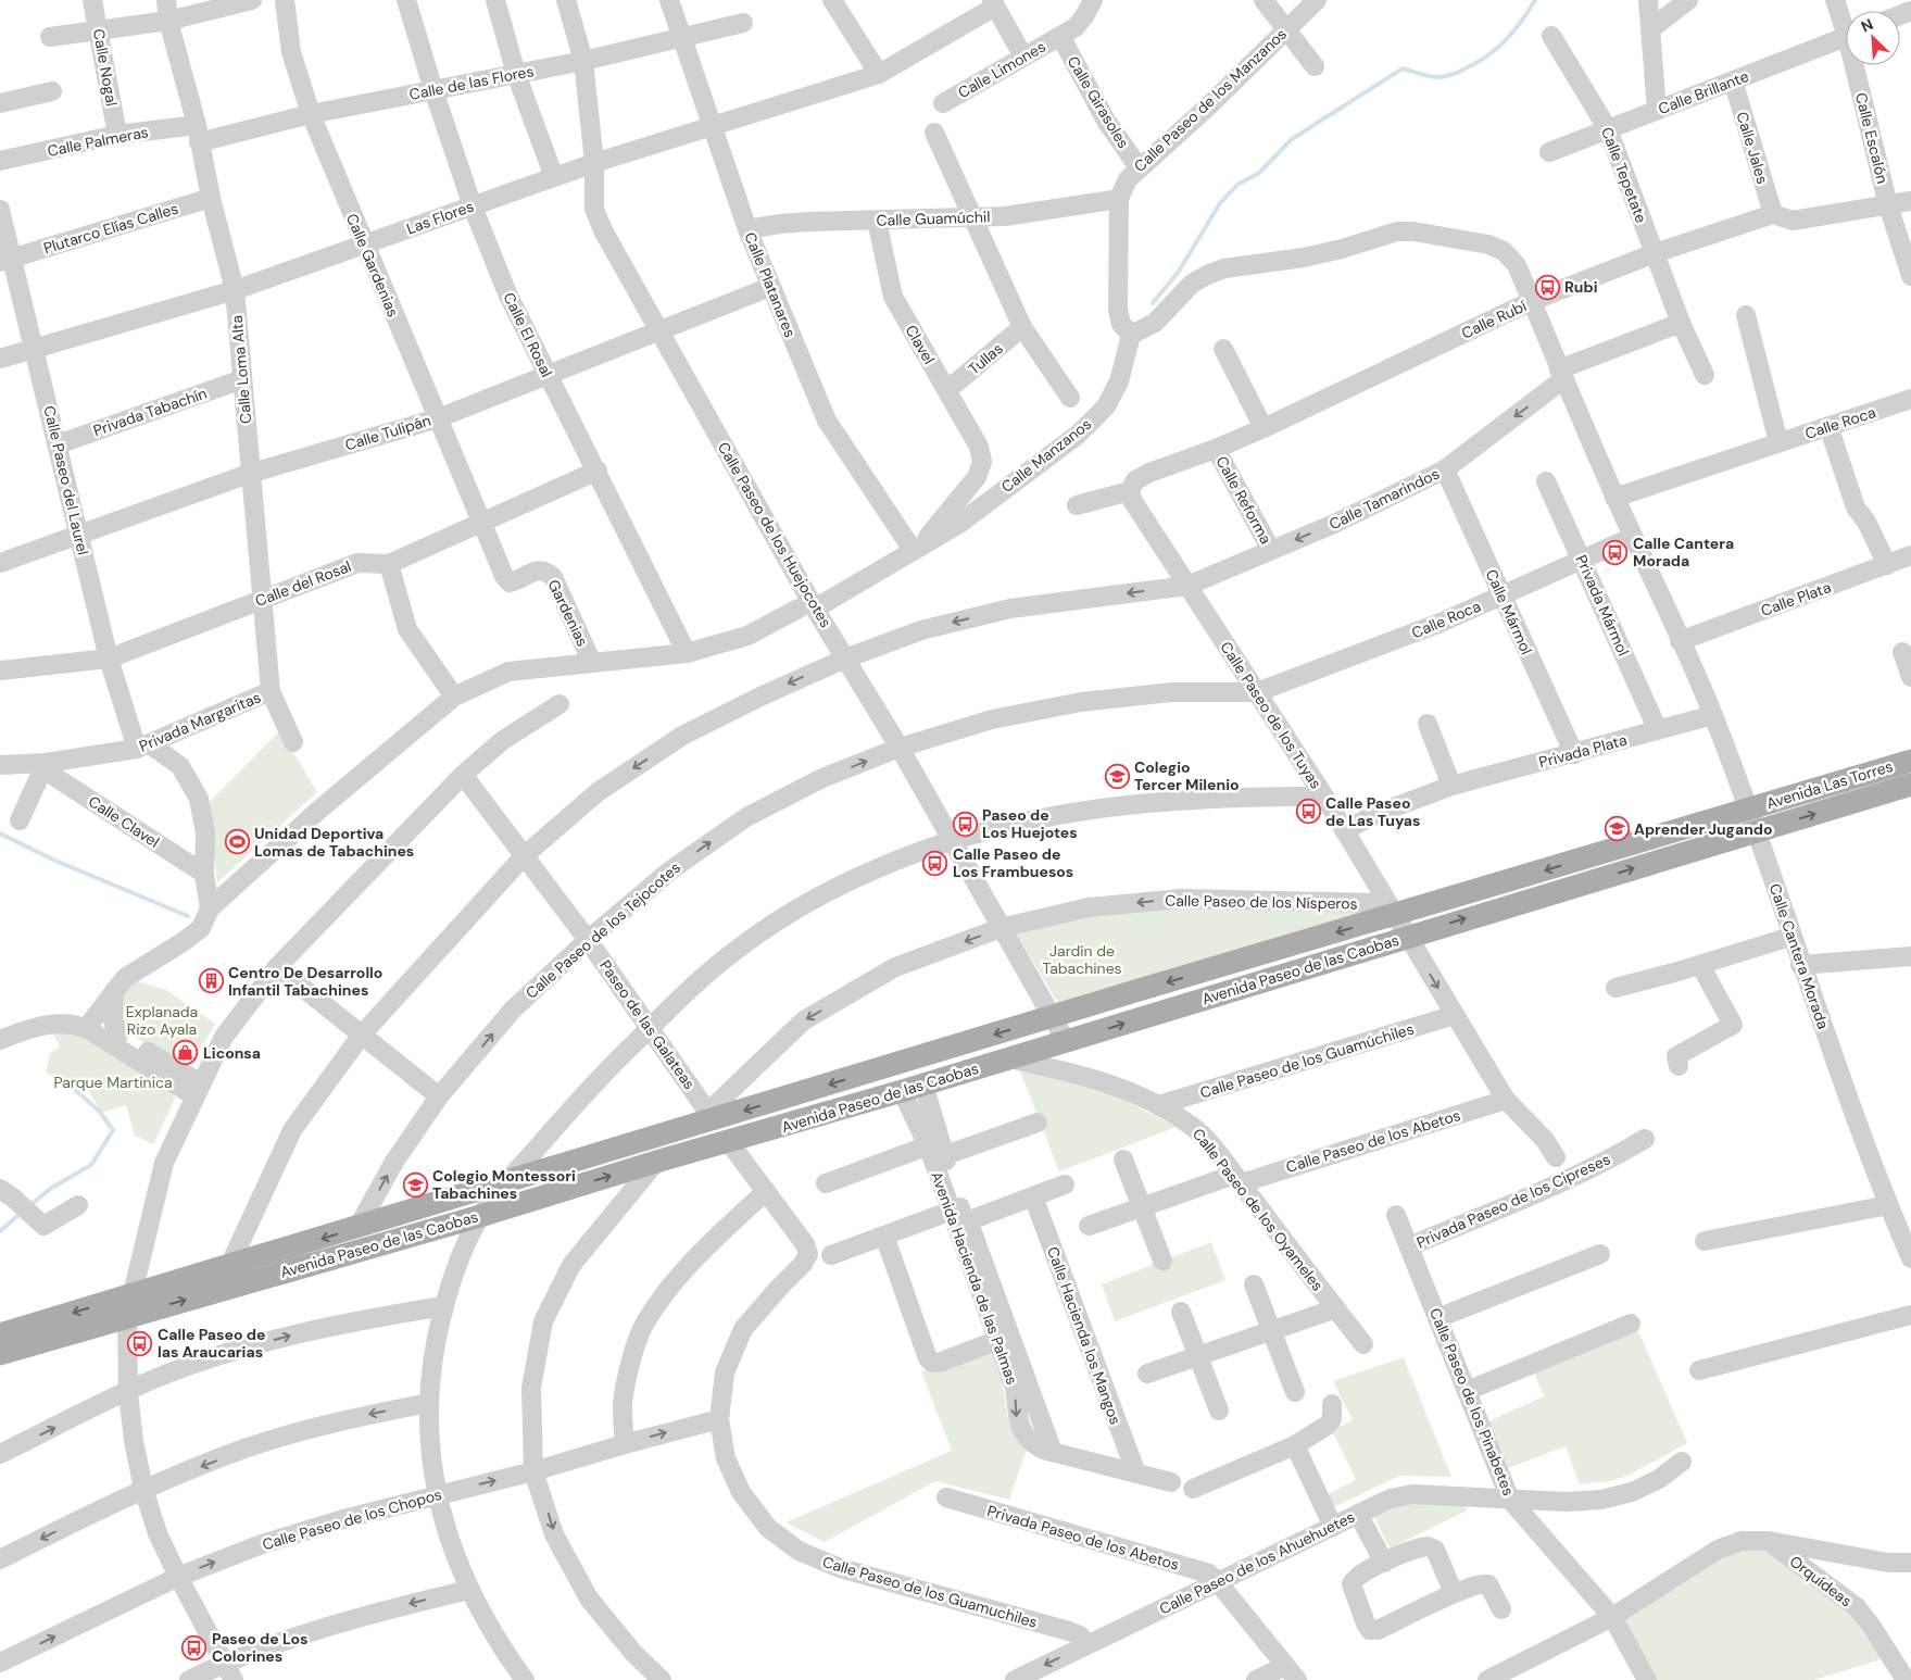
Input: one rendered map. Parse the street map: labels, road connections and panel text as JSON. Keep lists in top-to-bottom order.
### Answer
{
  "streets": {
    "main road": ["Avenida Las Torres", "Avenida Paseo de las Caobas"],
    "street": [
      "Calle Nogal",
      "Calle Limones",
      "Calle de las Flores",
      "Calle Brillante",
      "Calle Paseo de los Manzanos",
      "Calle Girasoles",
      "Calle Escalón",
      "Calle Palmeras",
      "Calle Jales",
      "Calle Tepetate",
      "Las Flores",
      "Calle Guamúchil",
      "Plutarco Elías Calles",
      "Calle Gardenias",
      "Calle Platanares",
      "Calle Rubí",
      "Calle El Rosal",
      "Clavel",
      "Tullas",
      "Calle Loma Alta",
      "Privada Tabachín",
      "Calle Roca",
      "Calle Tulipán",
      "Calle Manzanos",
      "Calle Paseo del Laurel",
      "Calle Tamarindos",
      "Calle Reforma",
      "Calle Paseo de los Huejocotes",
      "Calle del Rosal",
      "Calle Plata",
      "Privada Mármol",
      "Calle Mármol",
      "Gardenias",
      "Calle Paseo de los Tuyas",
      "Privada Margaritas",
      "Privada Plata",
      "Calle Clavel",
      "Calle Paseo de los Nísperos",
      "Calle Paseo de los Tejocotes",
      "Calle Cantera Morada",
      "Paseo de las Galateas",
      "Calle Paseo de los Guamúchiles",
      "Calle Paseo de los Abetos",
      "Privada Paseo de los Cipreses",
      "Calle Paseo de los Oyameles",
      "Avenida Hacienda de las Palmas",
      "Calle Hacienda los Mangos",
      "Calle Paseo de los Pinabetes",
      "Calle Paseo de los Chopos",
      "Privada Paseo de los Abetos",
      "Calle Paseo de los Ahuehuetes",
      "Orquídeas",
      "Calle Paseo de los Guamuchiles"
    ]
  },
  "crossings": [
    ["Calle Nogal", "Calle Palmeras"],
    ["Calle Limones", "Calle Girasoles"],
    ["Calle de las Flores", "Calle Palmeras"],
    ["Calle de las Flores", "Calle Gardenias"],
    ["Calle de las Flores", "Calle Platanares"],
    ["Calle de las Flores", "Calle El Rosal"],
    ["Calle de las Flores", "Calle Loma Alta"],
    ["Calle de las Flores", "Calle Paseo de los Huejocotes"],
    ["Calle Brillante", "Calle Jales"],
    ["Calle Brillante", "Calle Tepetate"],
    ["Calle Paseo de los Manzanos", "Calle Girasoles"],
    ["Calle Paseo de los Manzanos", "Calle Guamúchil"],
    ["Calle Paseo de los Manzanos", "Calle Manzanos"],
    ["Calle Paseo de los Manzanos", "Calle Cantera Morada"],
    ["Calle Palmeras", "Calle Loma Alta"],
    ["Calle Jales", "Calle Rubí"],
    ["Calle Tepetate", "Calle Rubí"],
    ["Calle Tepetate", "Calle Tamarindos"],
    ["Las Flores", "Calle Gardenias"],
    ["Las Flores", "Calle Platanares"],
    ["Las Flores", "Calle El Rosal"],
    ["Las Flores", "Calle Loma Alta"],
    ["Las Flores", "Calle Paseo del Laurel"],
    ["Las Flores", "Calle Paseo de los Huejocotes"],
    ["Calle Guamúchil", "Calle Platanares"],
    ["Calle Guamúchil", "Clavel"],
    ["Plutarco Elías Calles", "Calle Loma Alta"],
    ["Plutarco Elías Calles", "Calle Paseo del Laurel"],
    ["Calle Gardenias", "Calle Tulipán"],
    ["Calle Gardenias", "Calle del Rosal"],
    ["Calle Gardenias", "Gardenias"],
    ["Calle Platanares", "Calle Tulipán"],
    ["Calle Platanares", "Calle Manzanos"],
    ["Calle Rubí", "Calle Reforma"],
    ["Calle Rubí", "Calle Paseo de los Tuyas"],
    ["Calle Rubí", "Calle Cantera Morada"],
    ["Calle El Rosal", "Calle Tulipán"],
    ["Calle El Rosal", "Calle Manzanos"],
    ["Calle El Rosal", "Calle del Rosal"],
    ["Clavel", "Tullas"],
    ["Clavel", "Calle Manzanos"],
    ["Calle Loma Alta", "Privada Tabachín"],
    ["Calle Loma Alta", "Calle Tulipán"],
    ["Calle Loma Alta", "Calle del Rosal"],
    ["Calle Loma Alta", "Privada Margaritas"],
    ["Privada Tabachín", "Calle Paseo del Laurel"],
    ["Calle Roca", "Privada Mármol"],
    ["Calle Roca", "Calle Mármol"],
    ["Calle Roca", "Calle Paseo de los Tuyas"],
    ["Calle Roca", "Calle Paseo de los Tejocotes"],
    ["Calle Roca", "Calle Cantera Morada"],
    ["Calle Tulipán", "Calle Paseo del Laurel"],
    ["Calle Tulipán", "Calle Paseo de los Huejocotes"],
    ["Calle Manzanos", "Calle Paseo de los Huejocotes"],
    ["Calle Manzanos", "Gardenias"],
    ["Calle Manzanos", "Calle Cantera Morada"],
    ["Calle Paseo del Laurel", "Calle del Rosal"],
    ["Calle Paseo del Laurel", "Privada Margaritas"],
    ["Calle Tamarindos", "Calle Reforma"],
    ["Calle Tamarindos", "Calle Paseo de los Huejocotes"],
    ["Calle Tamarindos", "Calle Mármol"],
    ["Calle Tamarindos", "Calle Paseo de los Tuyas"],
    ["Calle Tamarindos", "Calle Cantera Morada"],
    ["Calle Tamarindos", "Avenida Paseo de las Caobas"],
    ["Calle Tamarindos", "Paseo de las Galateas"],
    ["Calle Paseo de los Huejocotes", "Calle Paseo de los Nísperos"],
    ["Calle Paseo de los Huejocotes", "Calle Paseo de los Tejocotes"],
    ["Calle Paseo de los Huejocotes", "Avenida Paseo de las Caobas"],
    ["Calle del Rosal", "Gardenias"],
    ["Calle Plata", "Calle Cantera Morada"],
    ["Privada Mármol", "Privada Plata"],
    ["Calle Mármol", "Privada Plata"],
    ["Calle Paseo de los Tuyas", "Privada Plata"],
    ["Calle Paseo de los Tuyas", "Calle Paseo de los Nísperos"],
    ["Calle Paseo de los Tuyas", "Calle Paseo de los Tejocotes"],
    ["Calle Paseo de los Tuyas", "Avenida Paseo de las Caobas"],
    ["Calle Paseo de los Tuyas", "Calle Paseo de los Guamúchiles"],
    ["Calle Paseo de los Tuyas", "Calle Paseo de los Abetos"],
    ["Privada Margaritas", "Calle Clavel"],
    ["Privada Plata", "Calle Cantera Morada"],
    ["Avenida Las Torres", "Calle Cantera Morada"],
    ["Avenida Las Torres", "Avenida Paseo de las Caobas"],
    ["Calle Paseo de los Nísperos", "Avenida Paseo de las Caobas"],
    ["Calle Paseo de los Nísperos", "Paseo de las Galateas"],
    ["Calle Paseo de los Tejocotes", "Avenida Paseo de las Caobas"],
    ["Calle Paseo de los Tejocotes", "Paseo de las Galateas"],
    ["Calle Cantera Morada", "Avenida Paseo de las Caobas"],
    ["Avenida Paseo de las Caobas", "Paseo de las Galateas"],
    ["Avenida Paseo de las Caobas", "Calle Paseo de los Oyameles"],
    ["Avenida Paseo de las Caobas", "Avenida Hacienda de las Palmas"],
    ["Calle Paseo de los Guamúchiles", "Calle Paseo de los Oyameles"],
    ["Calle Paseo de los Abetos", "Calle Paseo de los Oyameles"],
    ["Privada Paseo de los Cipreses", "Calle Paseo de los Pinabetes"],
    ["Avenida Hacienda de las Palmas", "Calle Hacienda los Mangos"],
    ["Calle Paseo de los Pinabetes", "Calle Paseo de los Ahuehuetes"],
    ["Calle Paseo de los Chopos", "Calle Paseo de los Guamuchiles"],
    ["Privada Paseo de los Abetos", "Calle Paseo de los Ahuehuetes"],
    ["Calle Paseo de los Ahuehuetes", "Calle Paseo de los Guamuchiles"]
  ],
  "parks": ["Jardín de Tabachines", "Explanada Rizo Ayala", "Parque Martinica"],
  "places": {
    "bus stop": [
      "Rubi",
      "Calle Cantera Morada",
      "Calle Paseo de Las Tuyas",
      "Paseo de Los Huejotes",
      "Calle Paseo de Los Frambuesos",
      "Calle Paseo de las Araucarias",
      "Paseo de Los Colorines"
    ],
    "school or university": ["Colegio Tercer Milenio", "Aprender Jugando", "Colegio Montessori Tabachines"],
    "sports": ["Unidad Deportiva Lomas de Tabachines"],
    "building": ["Centro De Desarrollo Infantil Tabachines"],
    "shop": ["Liconsa"]
  },
  "north": "top left"
}
